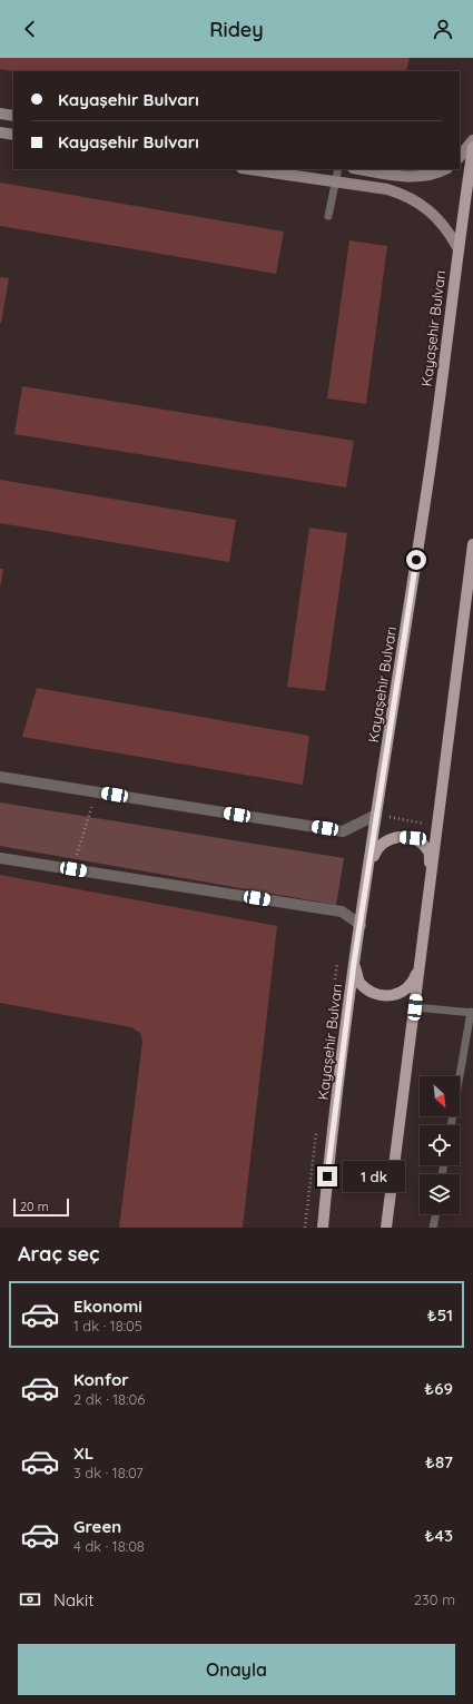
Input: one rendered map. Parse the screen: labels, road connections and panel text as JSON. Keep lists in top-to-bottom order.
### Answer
{
  "streets": {
    "main road": ["Kayaşehir Bulvarı"]
  },
  "scale_bar": "20 m",
  "north": "bottom right",
  "page": {
    "header": "Ridey",
    "banner": ["Kayaşehir Bulvarı", "Kayaşehir Bulvarı"],
    "bubble": "1 dk",
    "scale": "20 m",
    "heading": "Araç seç",
    "list": [
      {
        "name": "Ekonomi",
        "note": "1 dk · 18:05",
        "value": "₺51"
      },
      {
        "name": "Konfor",
        "note": "2 dk · 18:06",
        "value": "₺69"
      },
      {
        "name": "XL",
        "note": "3 dk · 18:07",
        "value": "₺87"
      },
      {
        "name": "Green",
        "note": "4 dk · 18:08",
        "value": "₺43"
      }
    ],
    "pay": ["Nakit", "230 m"],
    "buttons": "Onayla"
  }
}
